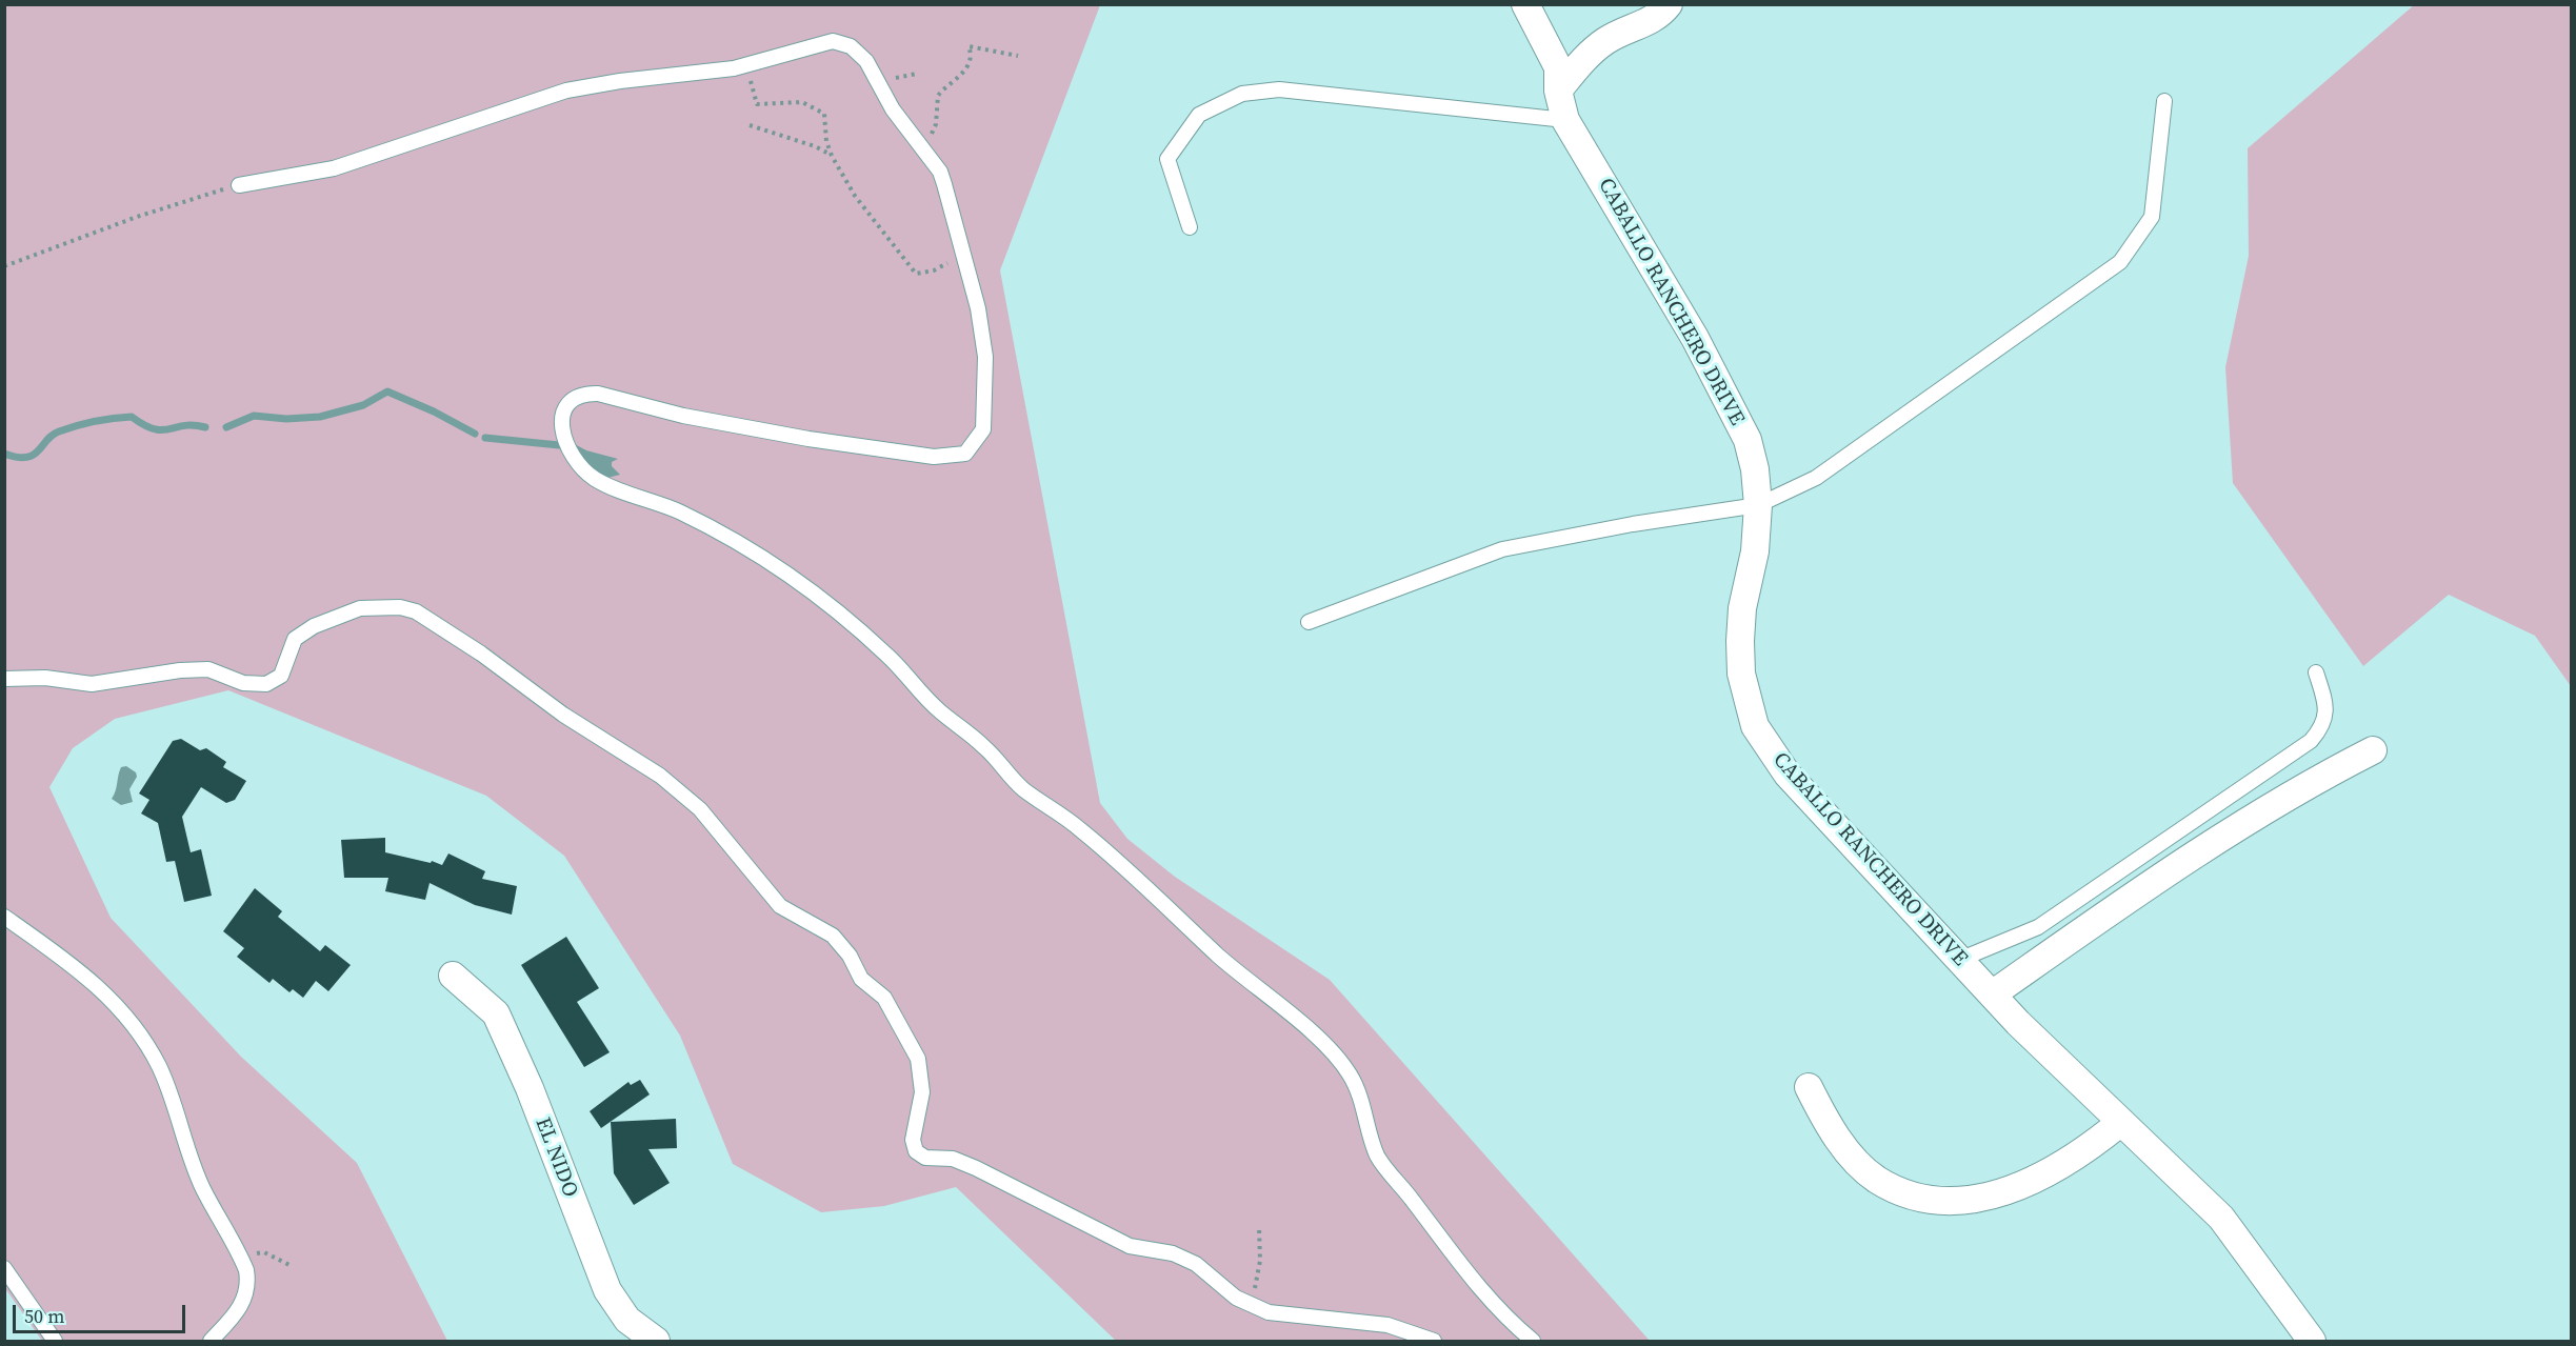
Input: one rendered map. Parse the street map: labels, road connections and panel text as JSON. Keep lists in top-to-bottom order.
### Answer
{
  "streets": {
    "street": ["CABALLO RANCHERO DRIVE", "EL NIDO"]
  },
  "scale_bar": "50 m"
}
